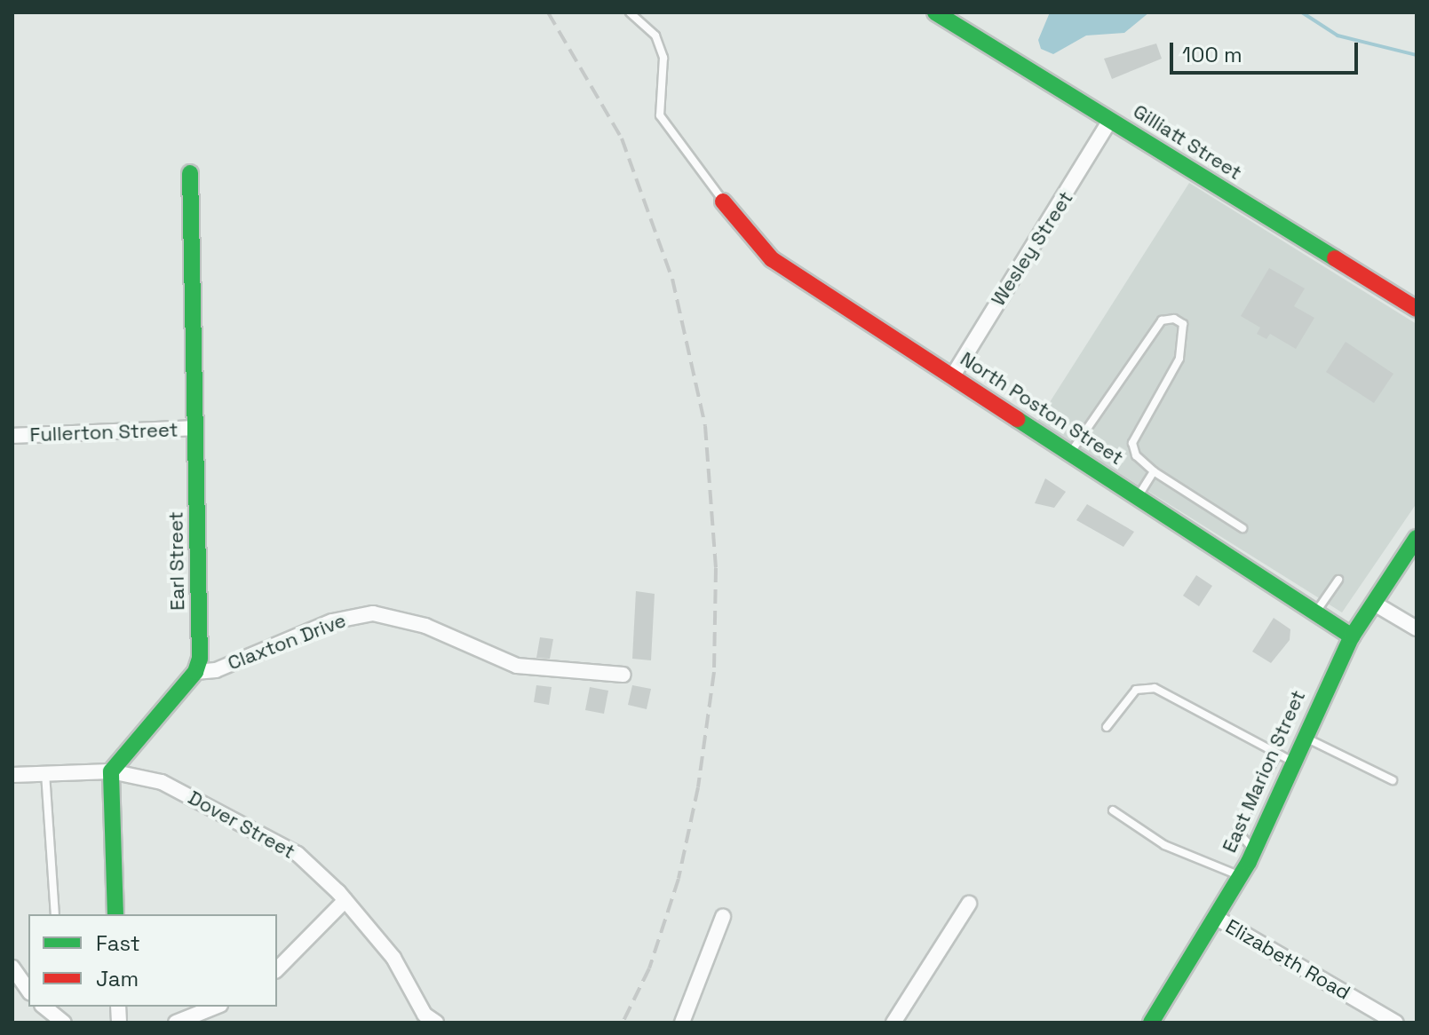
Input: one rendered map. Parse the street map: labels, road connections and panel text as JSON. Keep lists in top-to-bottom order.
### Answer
{
  "streets": {
    "street": [
      "Gilliatt Street",
      "Wesley Street",
      "North Poston Street",
      "Fullerton Street",
      "Earl Street",
      "Claxton Drive",
      "East Marion Street",
      "Dover Street",
      "Elizabeth Road"
    ]
  },
  "crossings": [
    ["Gilliatt Street", "Wesley Street"],
    ["Wesley Street", "North Poston Street"],
    ["North Poston Street", "East Marion Street"],
    ["Fullerton Street", "Earl Street"],
    ["Earl Street", "Claxton Drive"],
    ["East Marion Street", "Elizabeth Road"]
  ],
  "legend": ["Fast", "Jam"],
  "scale_bar": "100 m"
}
